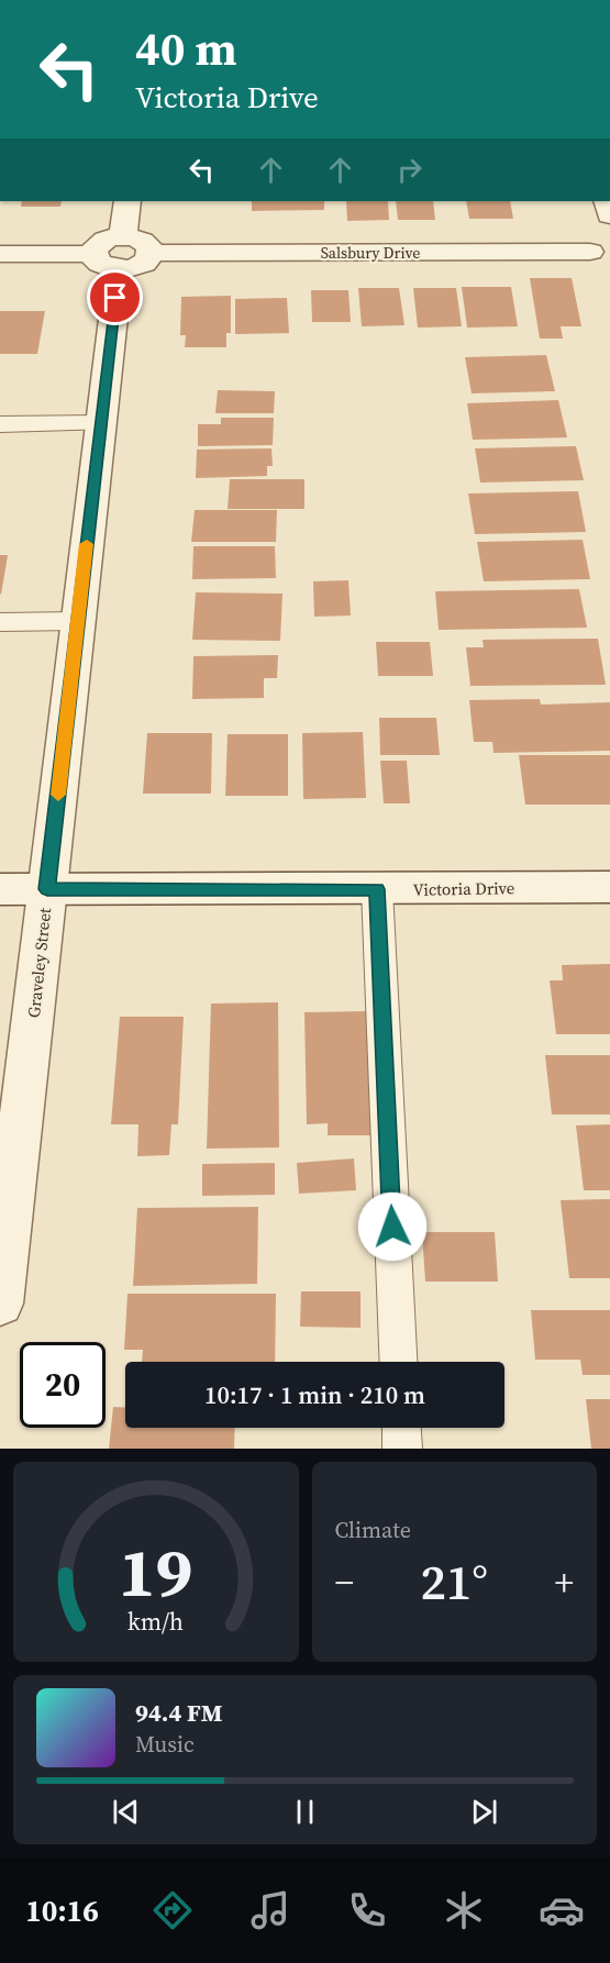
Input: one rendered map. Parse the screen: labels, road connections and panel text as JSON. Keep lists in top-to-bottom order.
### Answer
{
  "streets": {
    "street": ["Salsbury Drive", "Victoria Drive", "Graveley Street"]
  },
  "crossings": [
    ["Salsbury Drive", "Graveley Street"],
    ["Victoria Drive", "Graveley Street"]
  ],
  "page": {
    "turn": ["40 m", "Victoria Drive"],
    "limit": "20",
    "trip": "10:17 · 1 min · 210 m",
    "tile": "Climate",
    "heat": ["−", "21°", "+"],
    "song": ["94.4 FM", "Music"],
    "tabs": "10:16",
    "gauge": ["19", "km/h"]
  }
}
